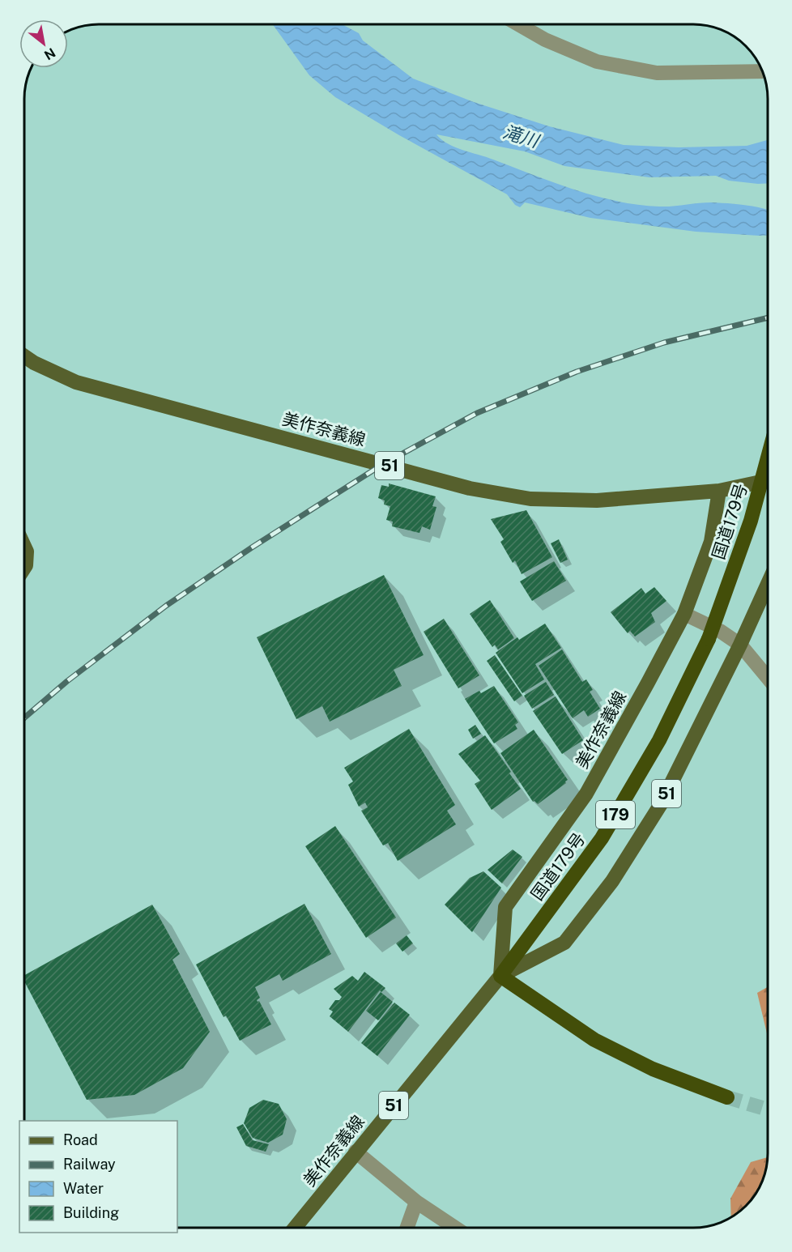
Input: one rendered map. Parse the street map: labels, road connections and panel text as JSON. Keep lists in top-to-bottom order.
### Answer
{
  "streets": {
    "highway": ["国道179号", "179"],
    "main road": ["美作奈義線", "51"]
  },
  "crossings": [
    ["美作奈義線", "国道179号"]
  ],
  "water": ["滝川"],
  "legend": [
    "Road",
    "Railway",
    "Water",
    "Building"
  ],
  "north": "bottom right"
}
